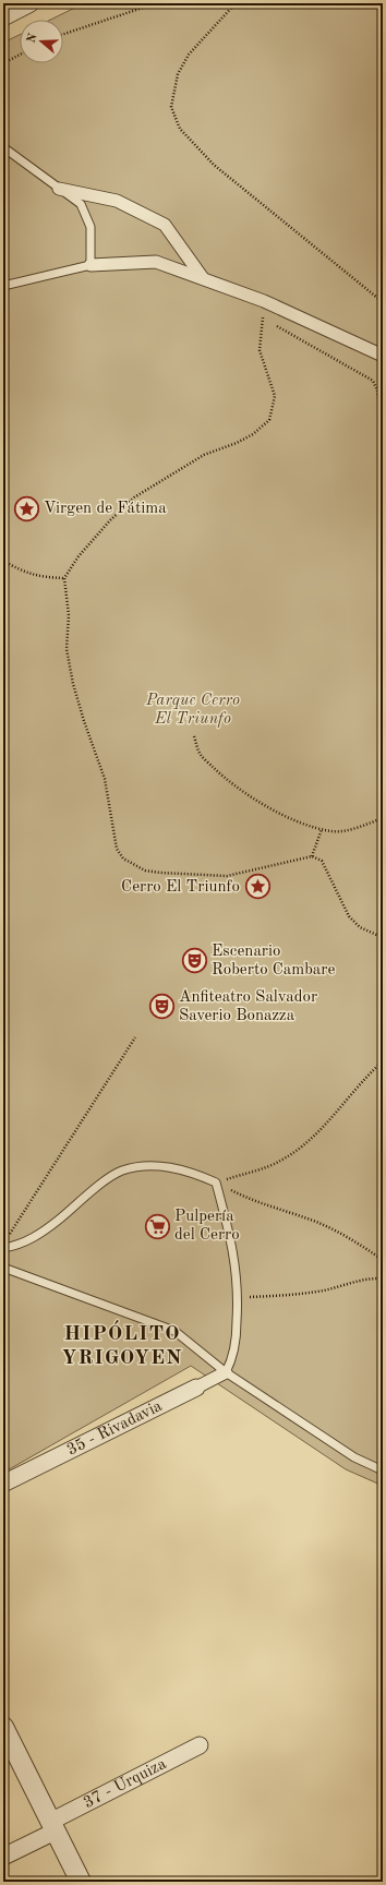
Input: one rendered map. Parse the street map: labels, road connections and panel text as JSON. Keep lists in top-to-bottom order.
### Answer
{
  "streets": {
    "street": ["35 - Rivadavia", "37 - Urquiza"]
  },
  "districts": ["HIPÓLITO YRIGOYEN"],
  "parks": ["Parque Cerro El Triunfo"],
  "places": {
    "place": ["Virgen de Fátima", "Cerro El Triunfo"],
    "theatre": ["Escenario Roberto Cambare", "Anfiteatro Salvador Saverio Bonazza"],
    "supermarket": ["Pulpería del Cerro"]
  },
  "north": "left"
}
